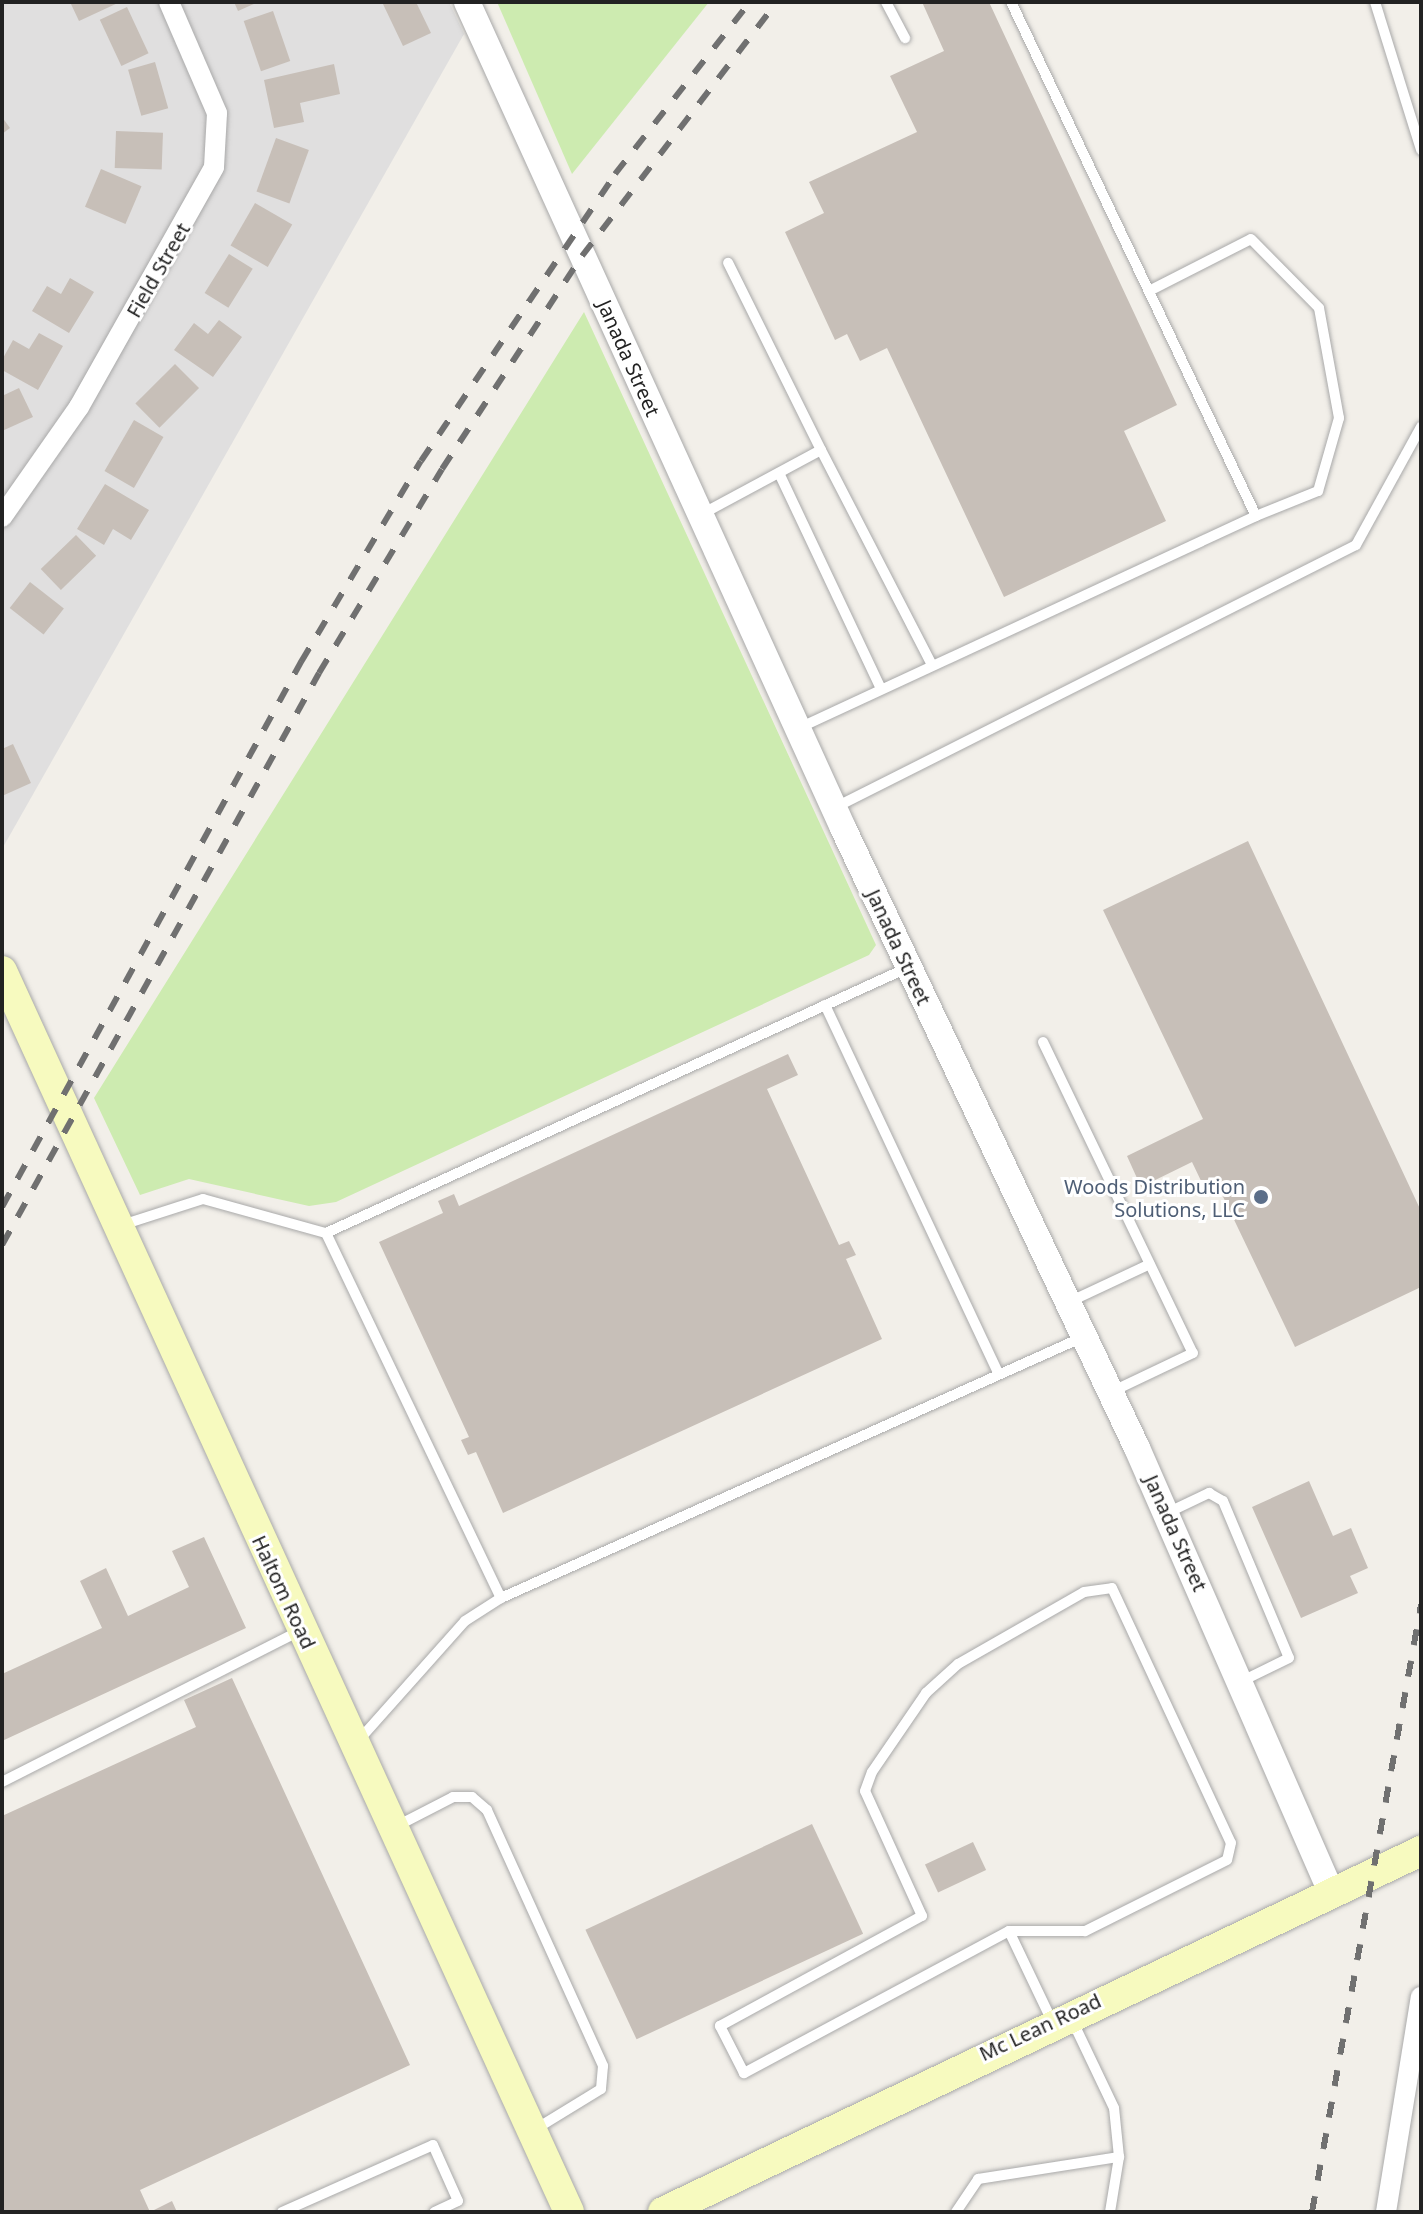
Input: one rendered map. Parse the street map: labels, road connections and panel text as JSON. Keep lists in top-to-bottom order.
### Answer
{
  "streets": {
    "main road": ["Haltom Road", "Mc Lean Road"],
    "street": ["Field Street", "Janada Street"]
  },
  "crossings": [
    ["Janada Street", "Mc Lean Road"]
  ],
  "places": ["Woods Distribution Solutions, LLC"]
}
